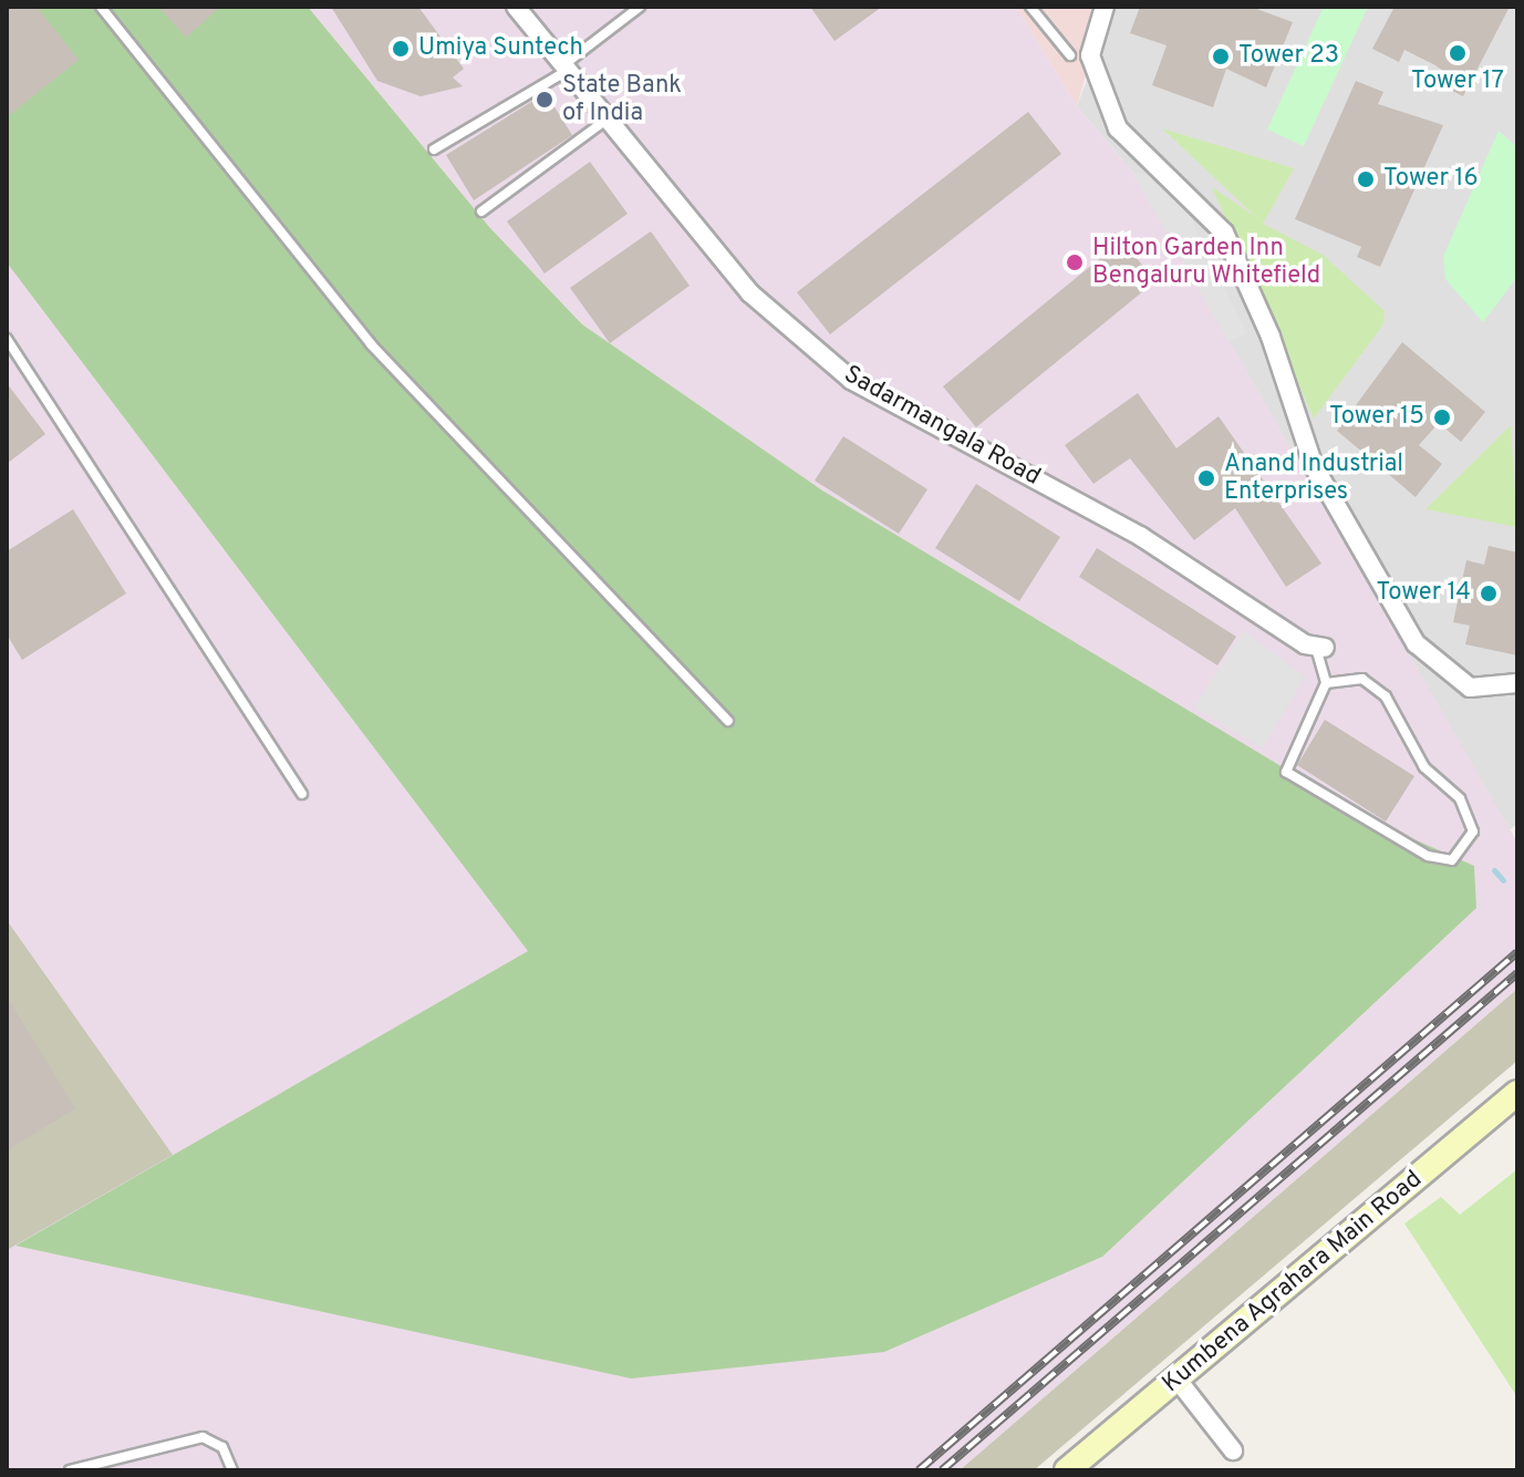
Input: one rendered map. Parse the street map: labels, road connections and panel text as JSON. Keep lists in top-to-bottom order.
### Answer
{
  "streets": {
    "street": ["Sadarmangala Road", "Kumbena Agrahara Main Road"]
  },
  "places": [
    "Umiya Suntech",
    "Tower 17",
    "Tower 23",
    "State Bank of India",
    "Tower 16",
    "Hilton Garden Inn Bengaluru Whitefield",
    "Tower 15",
    "Anand Industrial Enterprises",
    "Tower 14"
  ]
}
